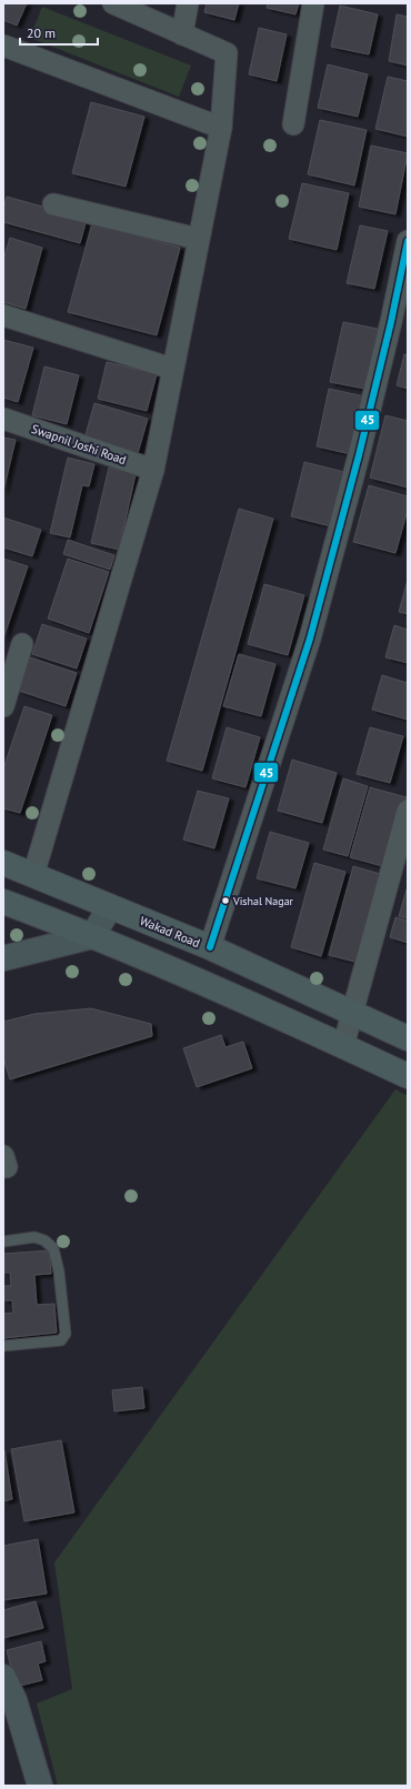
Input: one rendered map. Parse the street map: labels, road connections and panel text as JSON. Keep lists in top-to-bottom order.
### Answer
{
  "streets": {
    "main road": ["Wakad Road"],
    "street": ["Swapnil Joshi Road"]
  },
  "places": ["Vishal Nagar"],
  "lines": ["transit line 45"],
  "scale_bar": "20 m"
}
